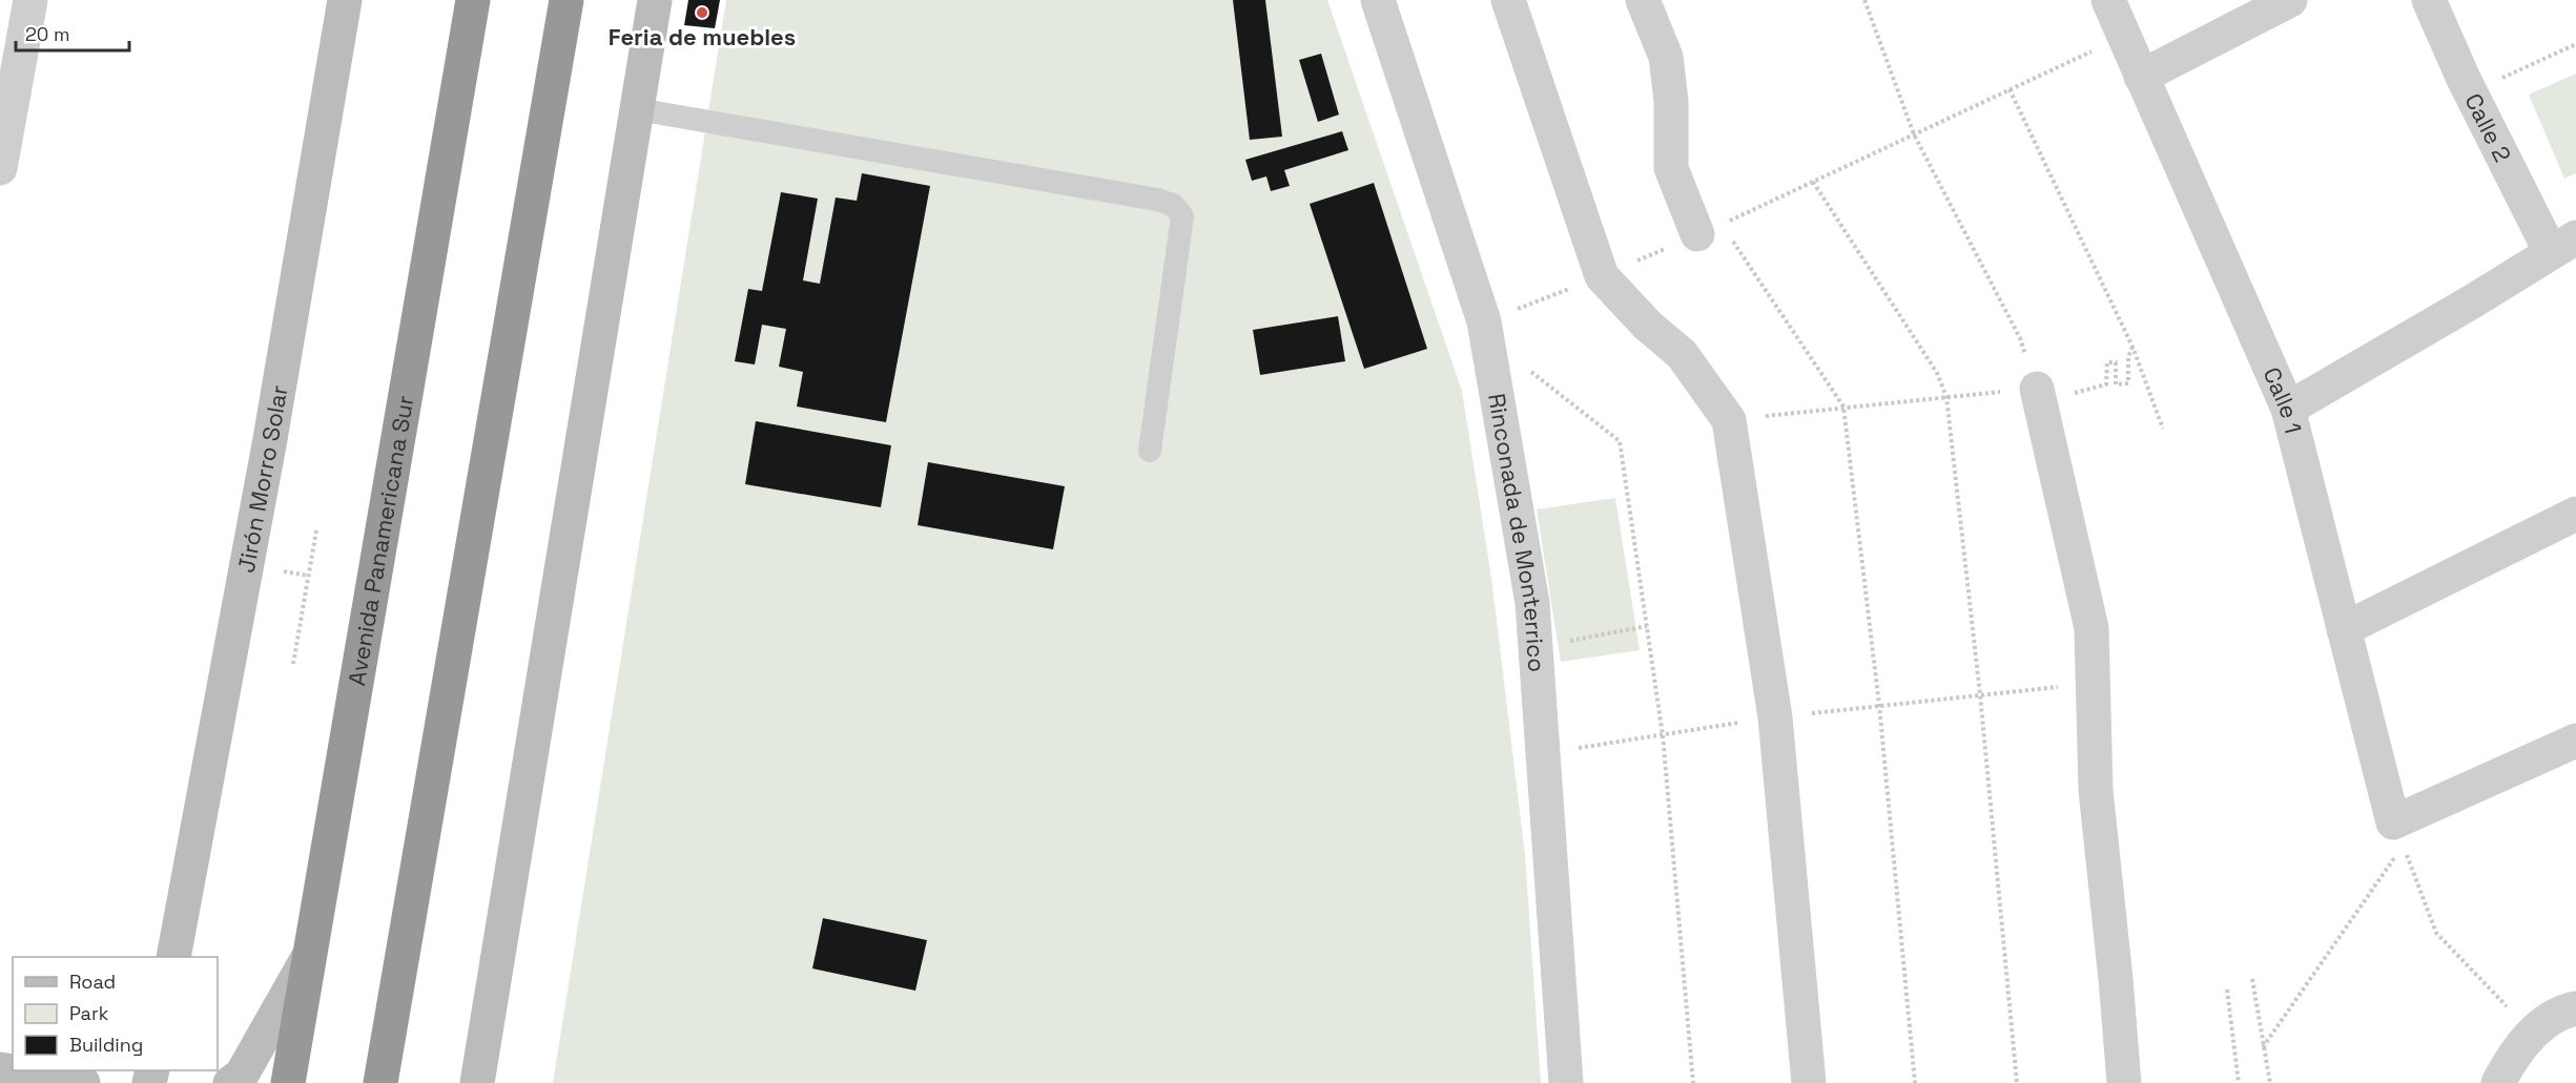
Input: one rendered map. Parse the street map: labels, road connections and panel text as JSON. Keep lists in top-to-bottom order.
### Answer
{
  "streets": {
    "highway": ["Avenida Panamericana Sur"],
    "street": [
      "Calle 2",
      "Calle 1",
      "Jirón Morro Solar",
      "Rinconada de Monterrico"
    ]
  },
  "places": ["Feria de muebles"],
  "legend": ["Road", "Park", "Building"],
  "scale_bar": "20 m"
}
